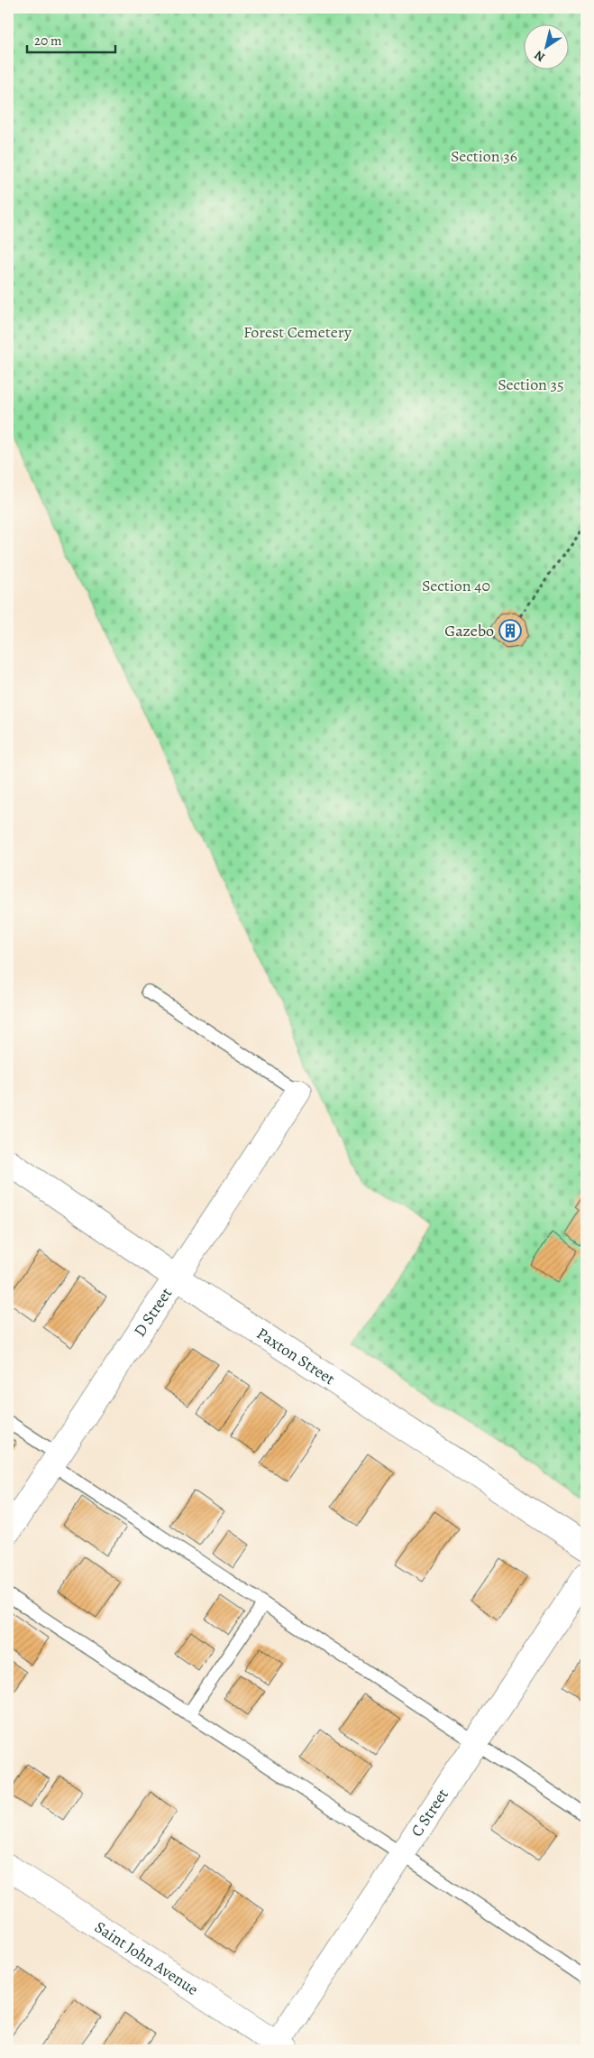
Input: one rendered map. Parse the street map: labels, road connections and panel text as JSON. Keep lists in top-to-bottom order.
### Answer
{
  "streets": {
    "street": [
      "D Street",
      "Paxton Street",
      "C Street",
      "Saint John Avenue"
    ]
  },
  "crossings": [
    ["D Street", "Paxton Street"],
    ["C Street", "Saint John Avenue"]
  ],
  "parks": [
    "Section 36",
    "Forest Cemetery",
    "Section 35",
    "Section 40"
  ],
  "places": {
    "building": ["Gazebo"]
  },
  "scale_bar": "20 m",
  "north": "bottom left"
}
